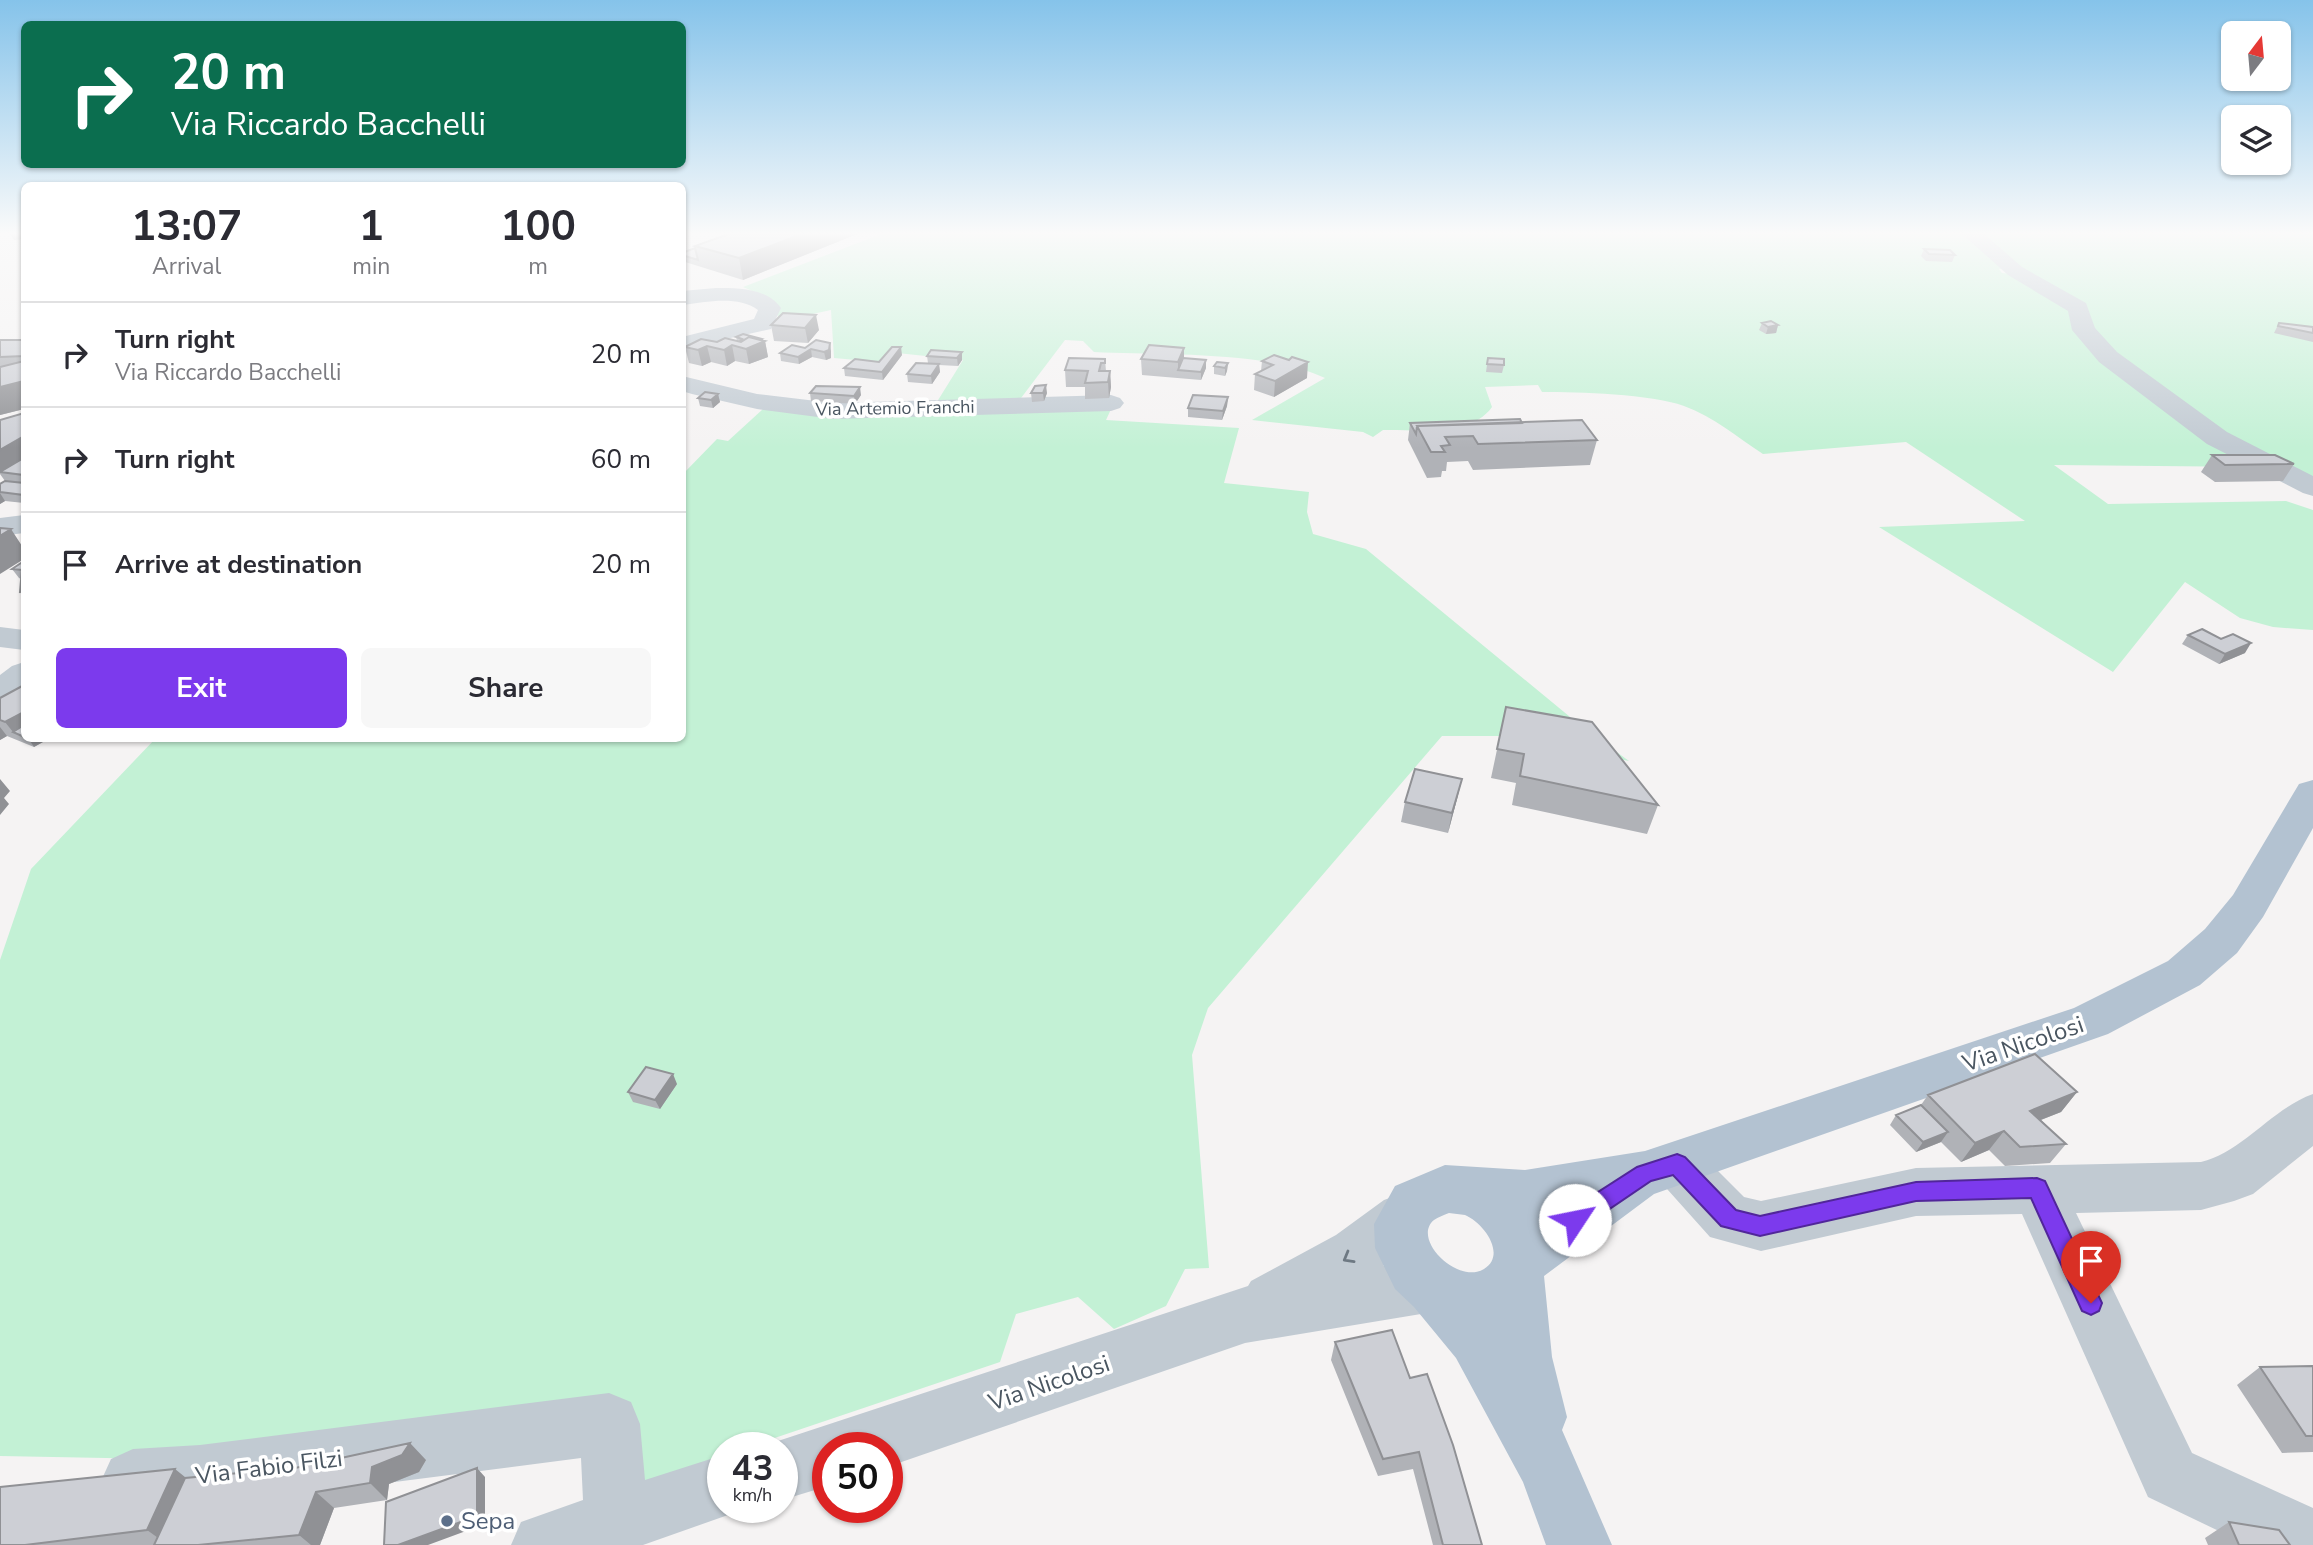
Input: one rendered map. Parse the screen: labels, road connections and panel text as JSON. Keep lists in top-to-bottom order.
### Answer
{
  "streets": {
    "main road": ["Via Nicolosi"],
    "street": ["Via Artemio Franchi", "Via Fabio Filzi"]
  },
  "places": ["Sepa"],
  "north": "top",
  "page": {
    "turn": ["20 m", "Via Riccardo Bacchelli"],
    "eta": [
      "13:07",
      "Arrival",
      "1",
      "min",
      "100",
      "m"
    ],
    "list": [
      {
        "name": "Turn right",
        "note": "Via Riccardo Bacchelli",
        "value": "20 m"
      },
      {
        "name": "Turn right",
        "value": "60 m"
      },
      {
        "name": "Arrive at destination",
        "value": "20 m"
      }
    ],
    "buttons": ["Exit", "Share"],
    "speed": "43 km/h",
    "limit": "50"
  }
}
